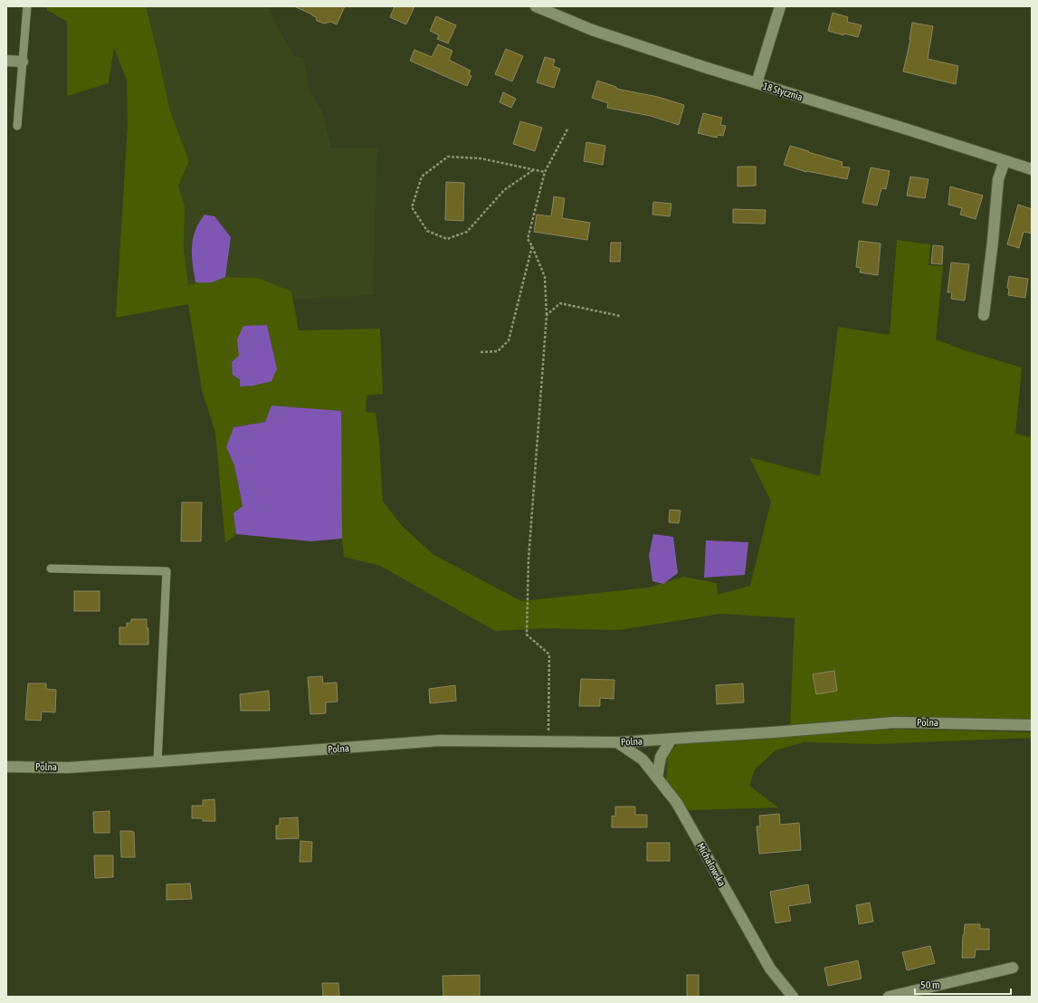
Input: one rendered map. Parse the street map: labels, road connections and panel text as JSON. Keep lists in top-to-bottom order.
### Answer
{
  "streets": {
    "street": ["18 Stycznia", "Polna", "Michałowska"]
  },
  "crossings": [
    ["Polna", "Michałowska"]
  ],
  "scale_bar": "50 m"
}
